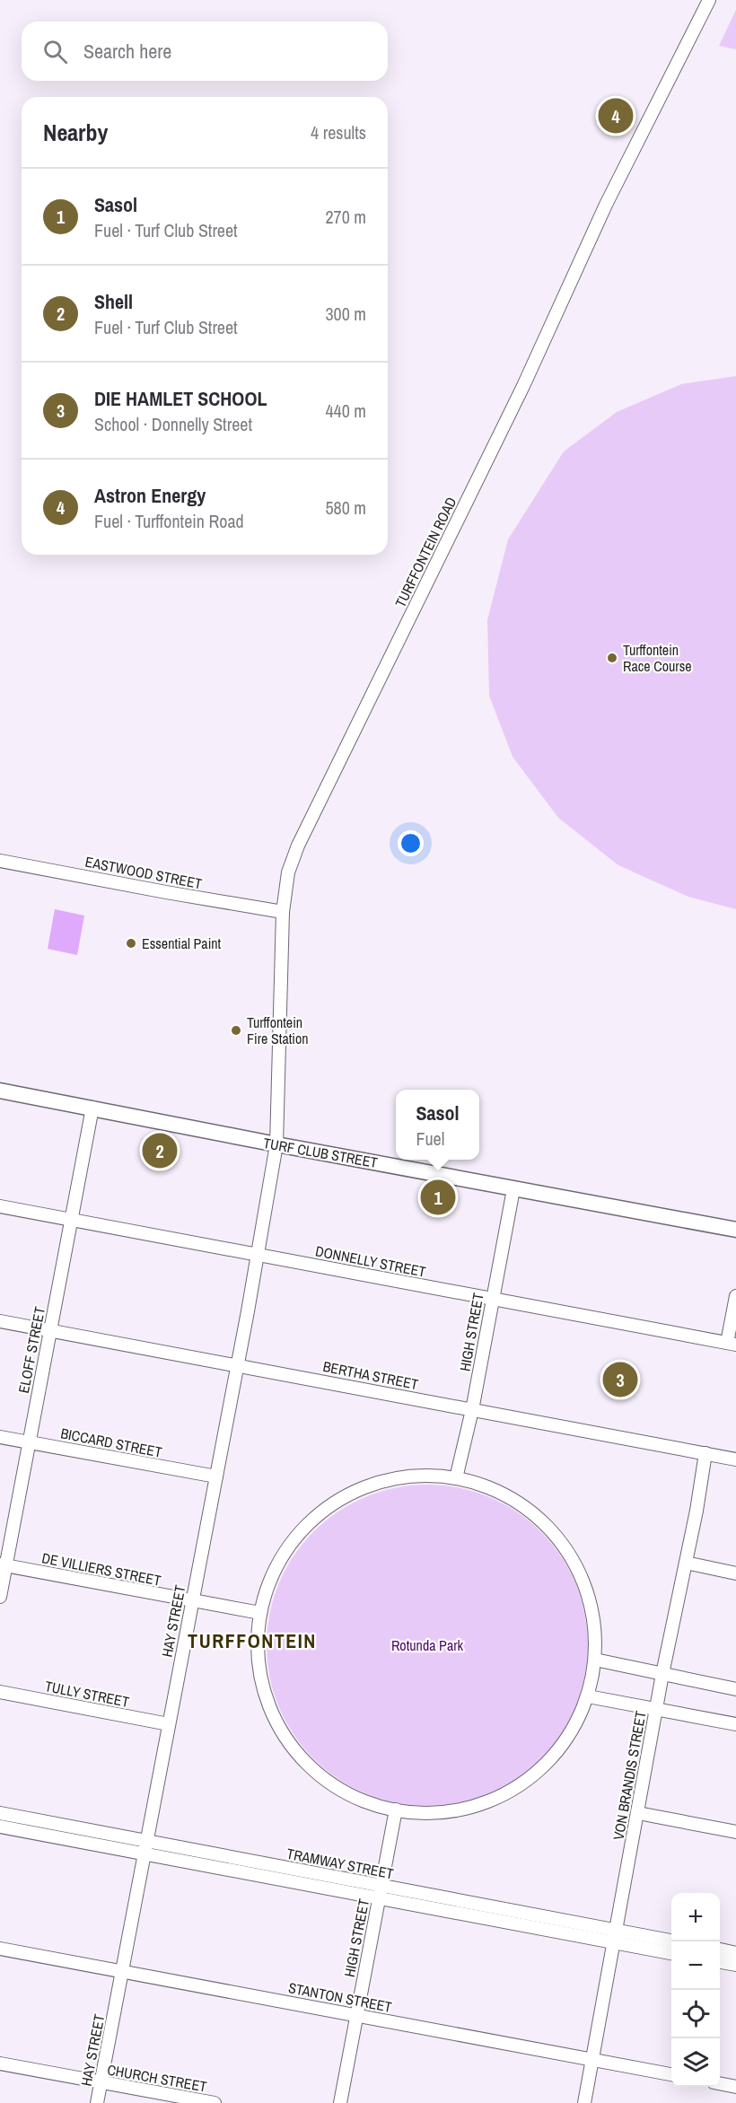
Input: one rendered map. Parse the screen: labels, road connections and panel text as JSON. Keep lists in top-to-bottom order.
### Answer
{
  "streets": {
    "main road": ["TURF CLUB STREET"],
    "street": [
      "TURFFONTEIN ROAD",
      "EASTWOOD STREET",
      "DONNELLY STREET",
      "HIGH STREET",
      "ELOFF STREET",
      "BERTHA STREET",
      "BICCARD STREET",
      "DE VILLIERS STREET",
      "HAY STREET",
      "TULLY STREET",
      "VON BRANDIS STREET",
      "TRAMWAY STREET",
      "STANTON STREET",
      "CHURCH STREET"
    ]
  },
  "crossings": [
    ["TURFFONTEIN ROAD", "EASTWOOD STREET"],
    ["TURFFONTEIN ROAD", "TURF CLUB STREET"],
    ["TURFFONTEIN ROAD", "HAY STREET"],
    ["TURF CLUB STREET", "HIGH STREET"],
    ["TURF CLUB STREET", "ELOFF STREET"],
    ["TURF CLUB STREET", "HAY STREET"],
    ["DONNELLY STREET", "HIGH STREET"],
    ["DONNELLY STREET", "ELOFF STREET"],
    ["DONNELLY STREET", "HAY STREET"],
    ["HIGH STREET", "BERTHA STREET"],
    ["HIGH STREET", "TRAMWAY STREET"],
    ["HIGH STREET", "STANTON STREET"],
    ["ELOFF STREET", "BERTHA STREET"],
    ["ELOFF STREET", "BICCARD STREET"],
    ["ELOFF STREET", "DE VILLIERS STREET"],
    ["BERTHA STREET", "HAY STREET"],
    ["BERTHA STREET", "VON BRANDIS STREET"],
    ["BICCARD STREET", "HAY STREET"],
    ["DE VILLIERS STREET", "HAY STREET"],
    ["HAY STREET", "TULLY STREET"],
    ["HAY STREET", "TRAMWAY STREET"],
    ["HAY STREET", "STANTON STREET"],
    ["HAY STREET", "CHURCH STREET"],
    ["VON BRANDIS STREET", "TRAMWAY STREET"],
    ["VON BRANDIS STREET", "STANTON STREET"]
  ],
  "districts": ["TURFFONTEIN"],
  "parks": ["Rotunda Park"],
  "places": ["Turffontein Race Course", "Essential Paint", "Turffontein Fire Station"],
  "page": {
    "search": "Search here",
    "pins": [
      "4",
      "2",
      "1",
      "3"
    ],
    "heading": ["Nearby", "4 results"],
    "list": [
      {
        "mark": "1",
        "name": "Sasol",
        "note": "Fuel · Turf Club Street",
        "value": "270 m"
      },
      {
        "mark": "2",
        "name": "Shell",
        "note": "Fuel · Turf Club Street",
        "value": "300 m"
      },
      {
        "mark": "3",
        "name": "DIE HAMLET SCHOOL",
        "note": "School · Donnelly Street",
        "value": "440 m"
      },
      {
        "mark": "4",
        "name": "Astron Energy",
        "note": "Fuel · Turffontein Road",
        "value": "580 m"
      }
    ],
    "popup": ["Sasol", "Fuel"],
    "map_buttons": ["+", "−"]
  }
}
